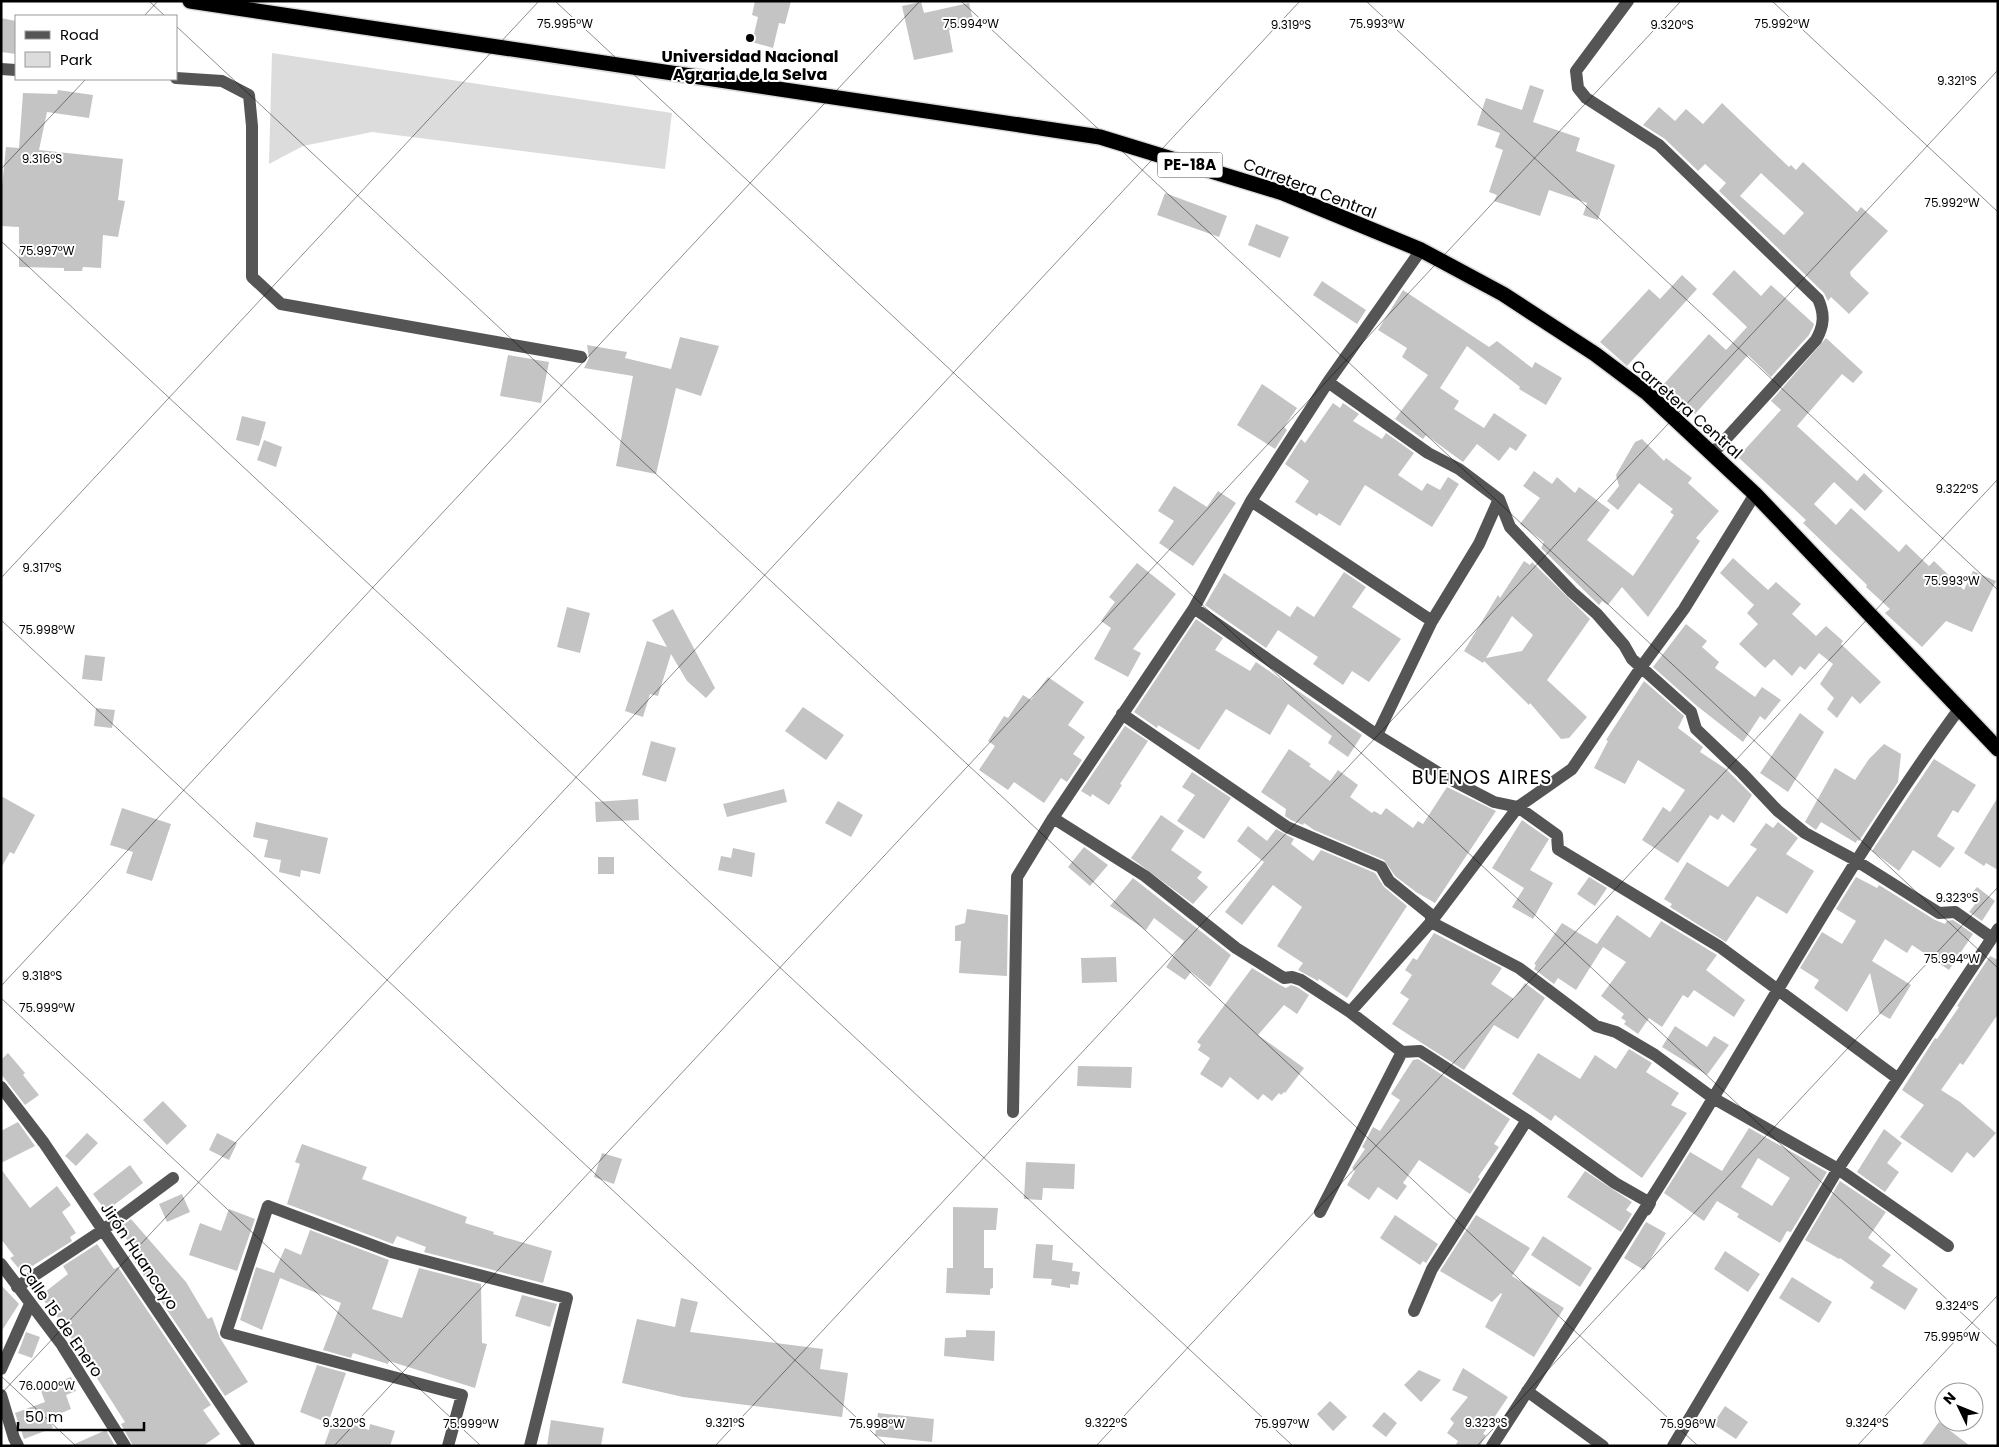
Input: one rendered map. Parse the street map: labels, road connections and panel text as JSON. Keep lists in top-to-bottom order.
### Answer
{
  "streets": {
    "highway": ["PE-18A", "Carretera Central"],
    "street": ["Jirón Huancayo", "Calle 15 de Enero"]
  },
  "districts": ["BUENOS AIRES"],
  "places": ["Universidad Nacional Agraria de la Selva"],
  "legend": ["Road", "Park"],
  "scale_bar": "50 m",
  "north": "top left",
  "coordinates": [
    "75.995°W",
    "75.994°W",
    "75.993°W",
    "75.992°W",
    "9.319°S",
    "9.320°S",
    "9.321°S",
    "9.316°S",
    "75.997°W",
    "9.322°S",
    "9.317°S",
    "75.998°W",
    "9.323°S",
    "9.318°S",
    "75.999°W",
    "9.324°S",
    "76.000°W",
    "75.996°W"
  ]
}
